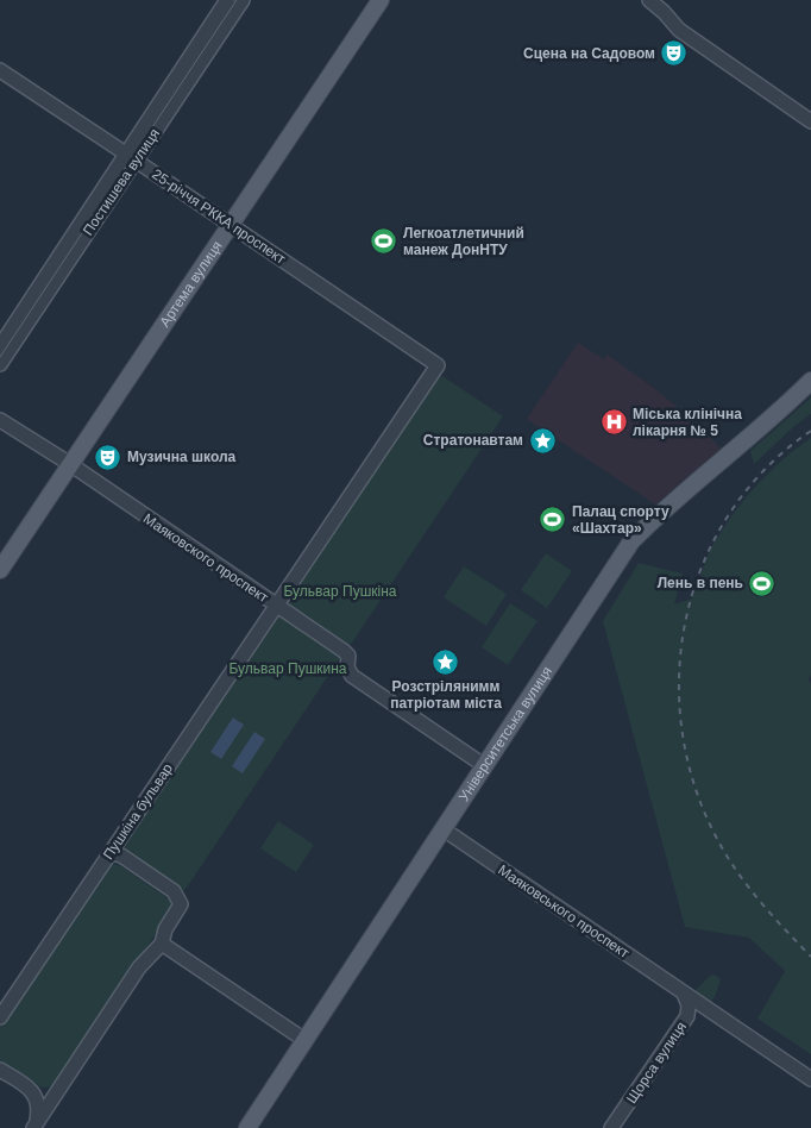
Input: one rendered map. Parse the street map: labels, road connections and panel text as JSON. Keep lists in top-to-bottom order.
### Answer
{
  "streets": {
    "main road": ["Артема вулиця", "Університетська вулиця"],
    "street": [
      "Постишева вулиця",
      "25-річчя РККА проспект",
      "Маяковского проспект",
      "Пушкіна бульвар",
      "Маяковського проспект",
      "Щорса вулиця"
    ]
  },
  "crossings": [
    ["Постишева вулиця", "25-річчя РККА проспект"],
    ["25-річчя РККА проспект", "Артема вулиця"],
    ["25-річчя РККА проспект", "Пушкіна бульвар"],
    ["Артема вулиця", "Маяковского проспект"],
    ["Маяковского проспект", "Університетська вулиця"],
    ["Маяковского проспект", "Пушкіна бульвар"],
    ["Університетська вулиця", "Маяковського проспект"],
    ["Маяковського проспект", "Щорса вулиця"]
  ],
  "parks": ["Бульвар Пушкіна", "Бульвар Пушкина"],
  "places": {
    "theatre": ["Сцена на Садовом", "Музична школа"],
    "sports": ["Легкоатлетичний манеж ДонНТУ", "Палац спорту «Шахтар»", "Лень в пень"],
    "hospital": ["Міська клінічна лікарня № 5"],
    "place": ["Стратонавтам", "Розстрілянимм патріотам міста"]
  }
}
